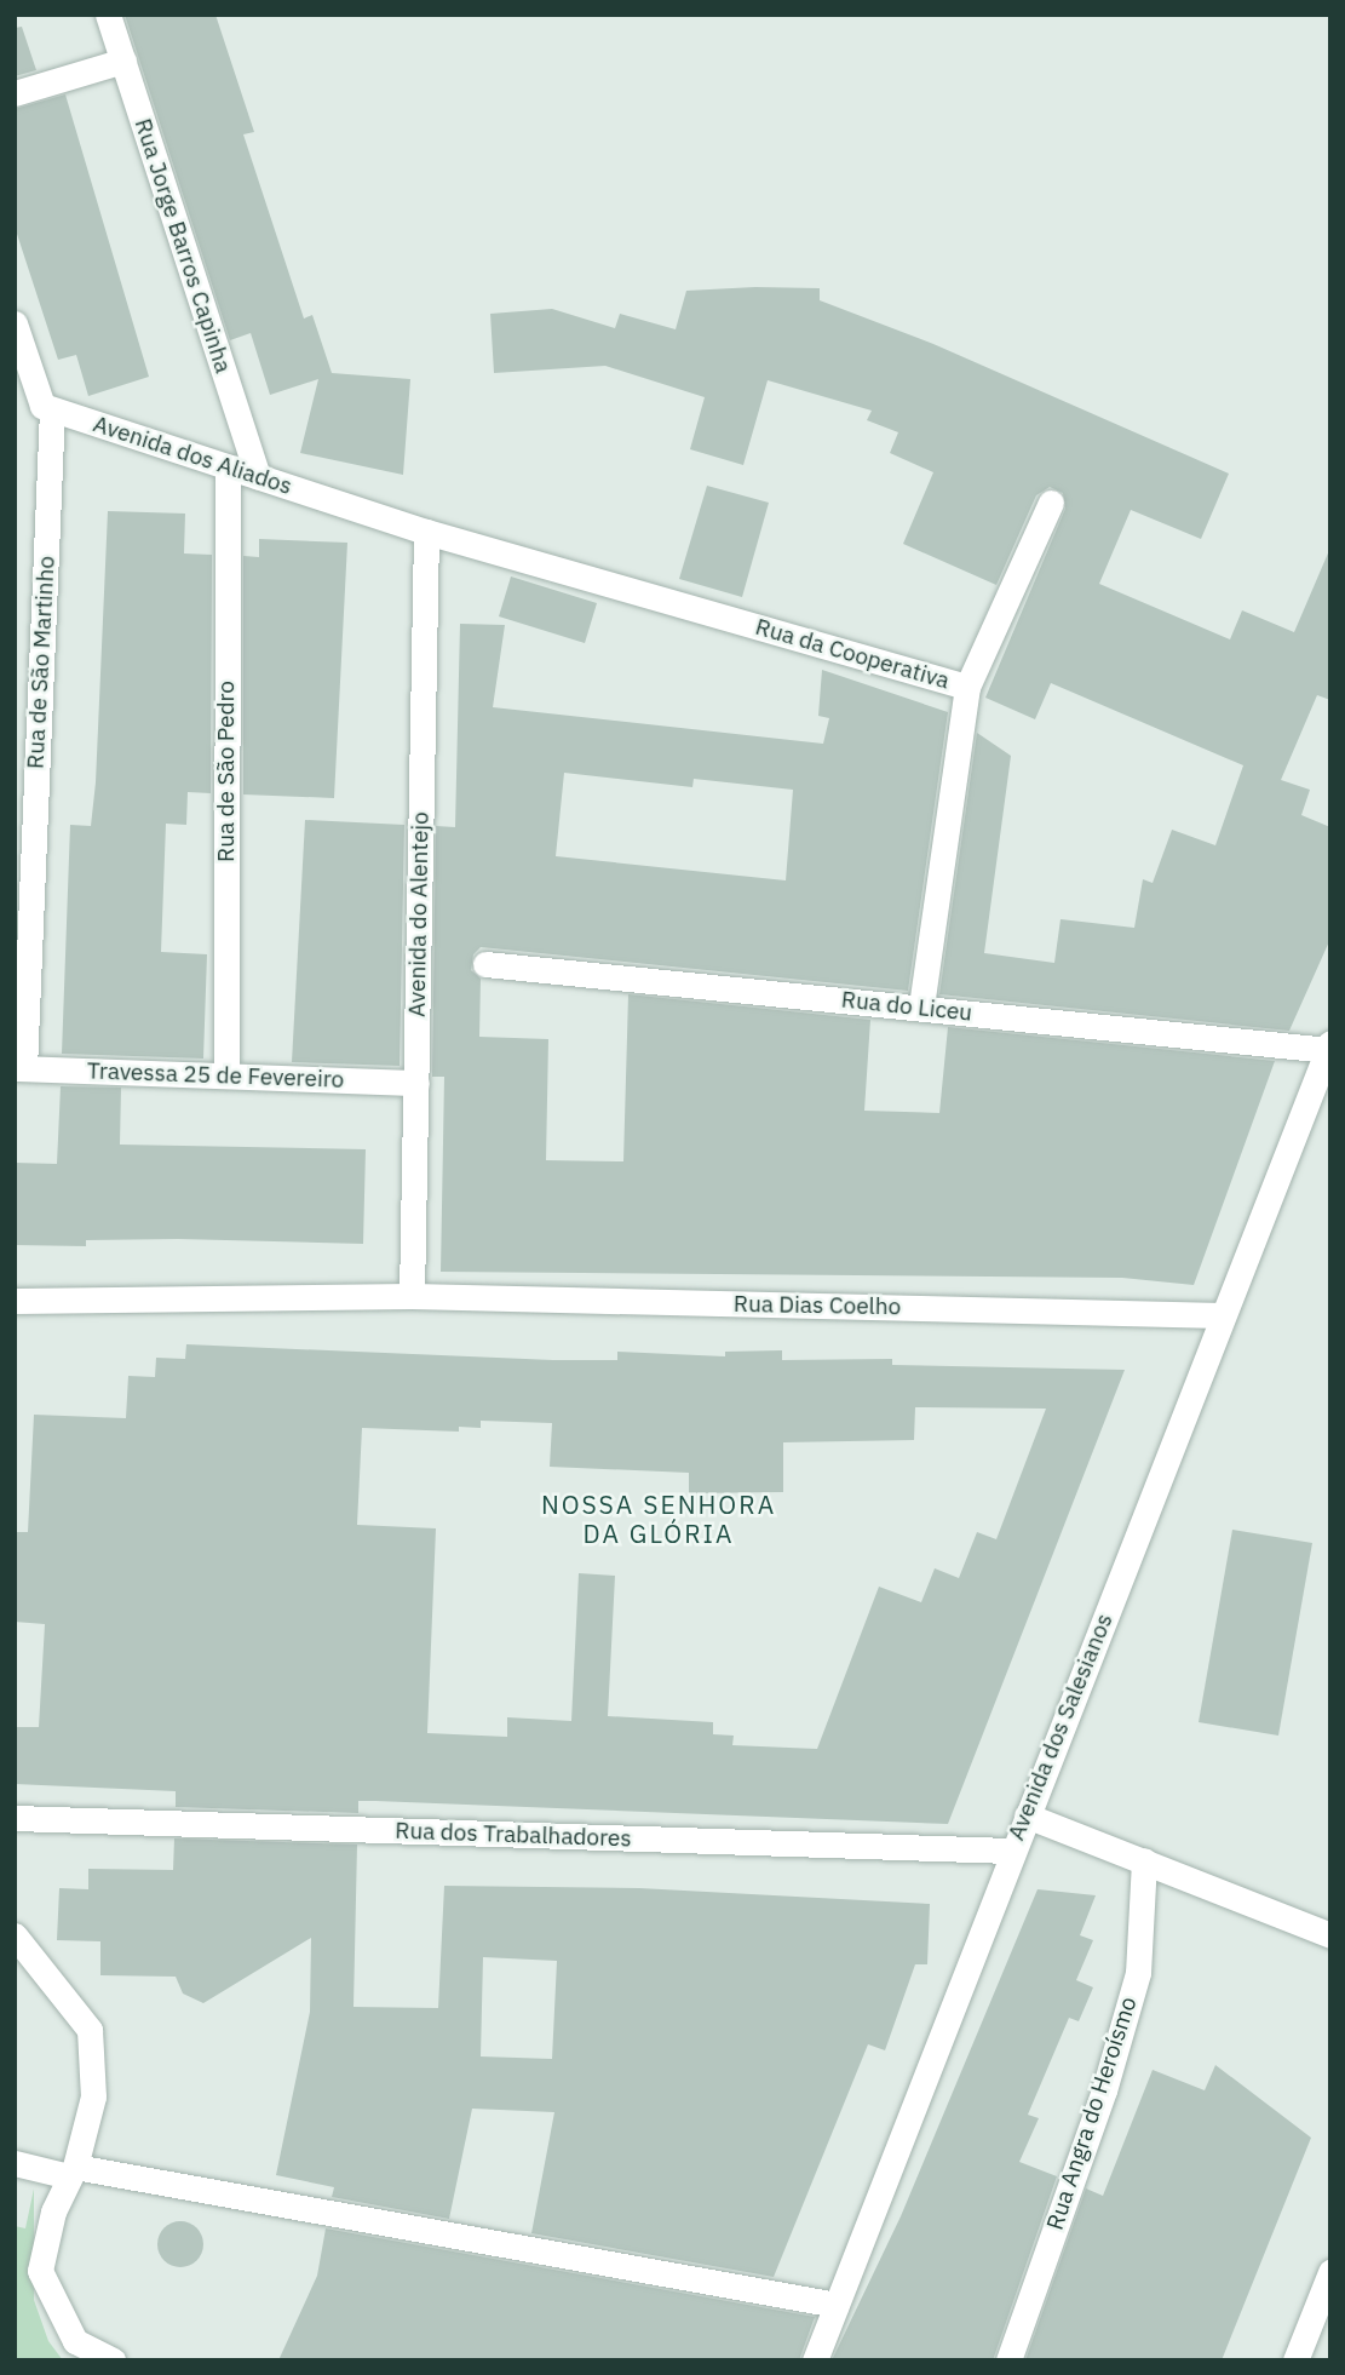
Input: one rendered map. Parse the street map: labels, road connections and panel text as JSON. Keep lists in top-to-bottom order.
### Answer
{
  "streets": {
    "street": [
      "Rua Jorge Barros Capinha",
      "Avenida dos Aliados",
      "Rua da Cooperativa",
      "Rua de São Martinho",
      "Rua de São Pedro",
      "Avenida do Alentejo",
      "Rua do Liceu",
      "Travessa 25 de Fevereiro",
      "Rua Dias Coelho",
      "Avenida dos Salesianos",
      "Rua dos Trabalhadores",
      "Rua Angra do Heroísmo"
    ]
  },
  "crossings": [
    ["Rua Jorge Barros Capinha", "Avenida dos Aliados"],
    ["Avenida dos Aliados", "Rua da Cooperativa"],
    ["Avenida dos Aliados", "Rua de São Martinho"],
    ["Avenida dos Aliados", "Rua de São Pedro"],
    ["Avenida dos Aliados", "Avenida do Alentejo"],
    ["Rua da Cooperativa", "Avenida do Alentejo"],
    ["Rua da Cooperativa", "Rua do Liceu"],
    ["Rua de São Martinho", "Travessa 25 de Fevereiro"],
    ["Rua de São Pedro", "Travessa 25 de Fevereiro"],
    ["Avenida do Alentejo", "Travessa 25 de Fevereiro"],
    ["Avenida do Alentejo", "Rua Dias Coelho"],
    ["Rua do Liceu", "Avenida dos Salesianos"],
    ["Rua Dias Coelho", "Avenida dos Salesianos"],
    ["Avenida dos Salesianos", "Rua dos Trabalhadores"]
  ],
  "districts": ["NOSSA SENHORA DA GLÓRIA"]
}
